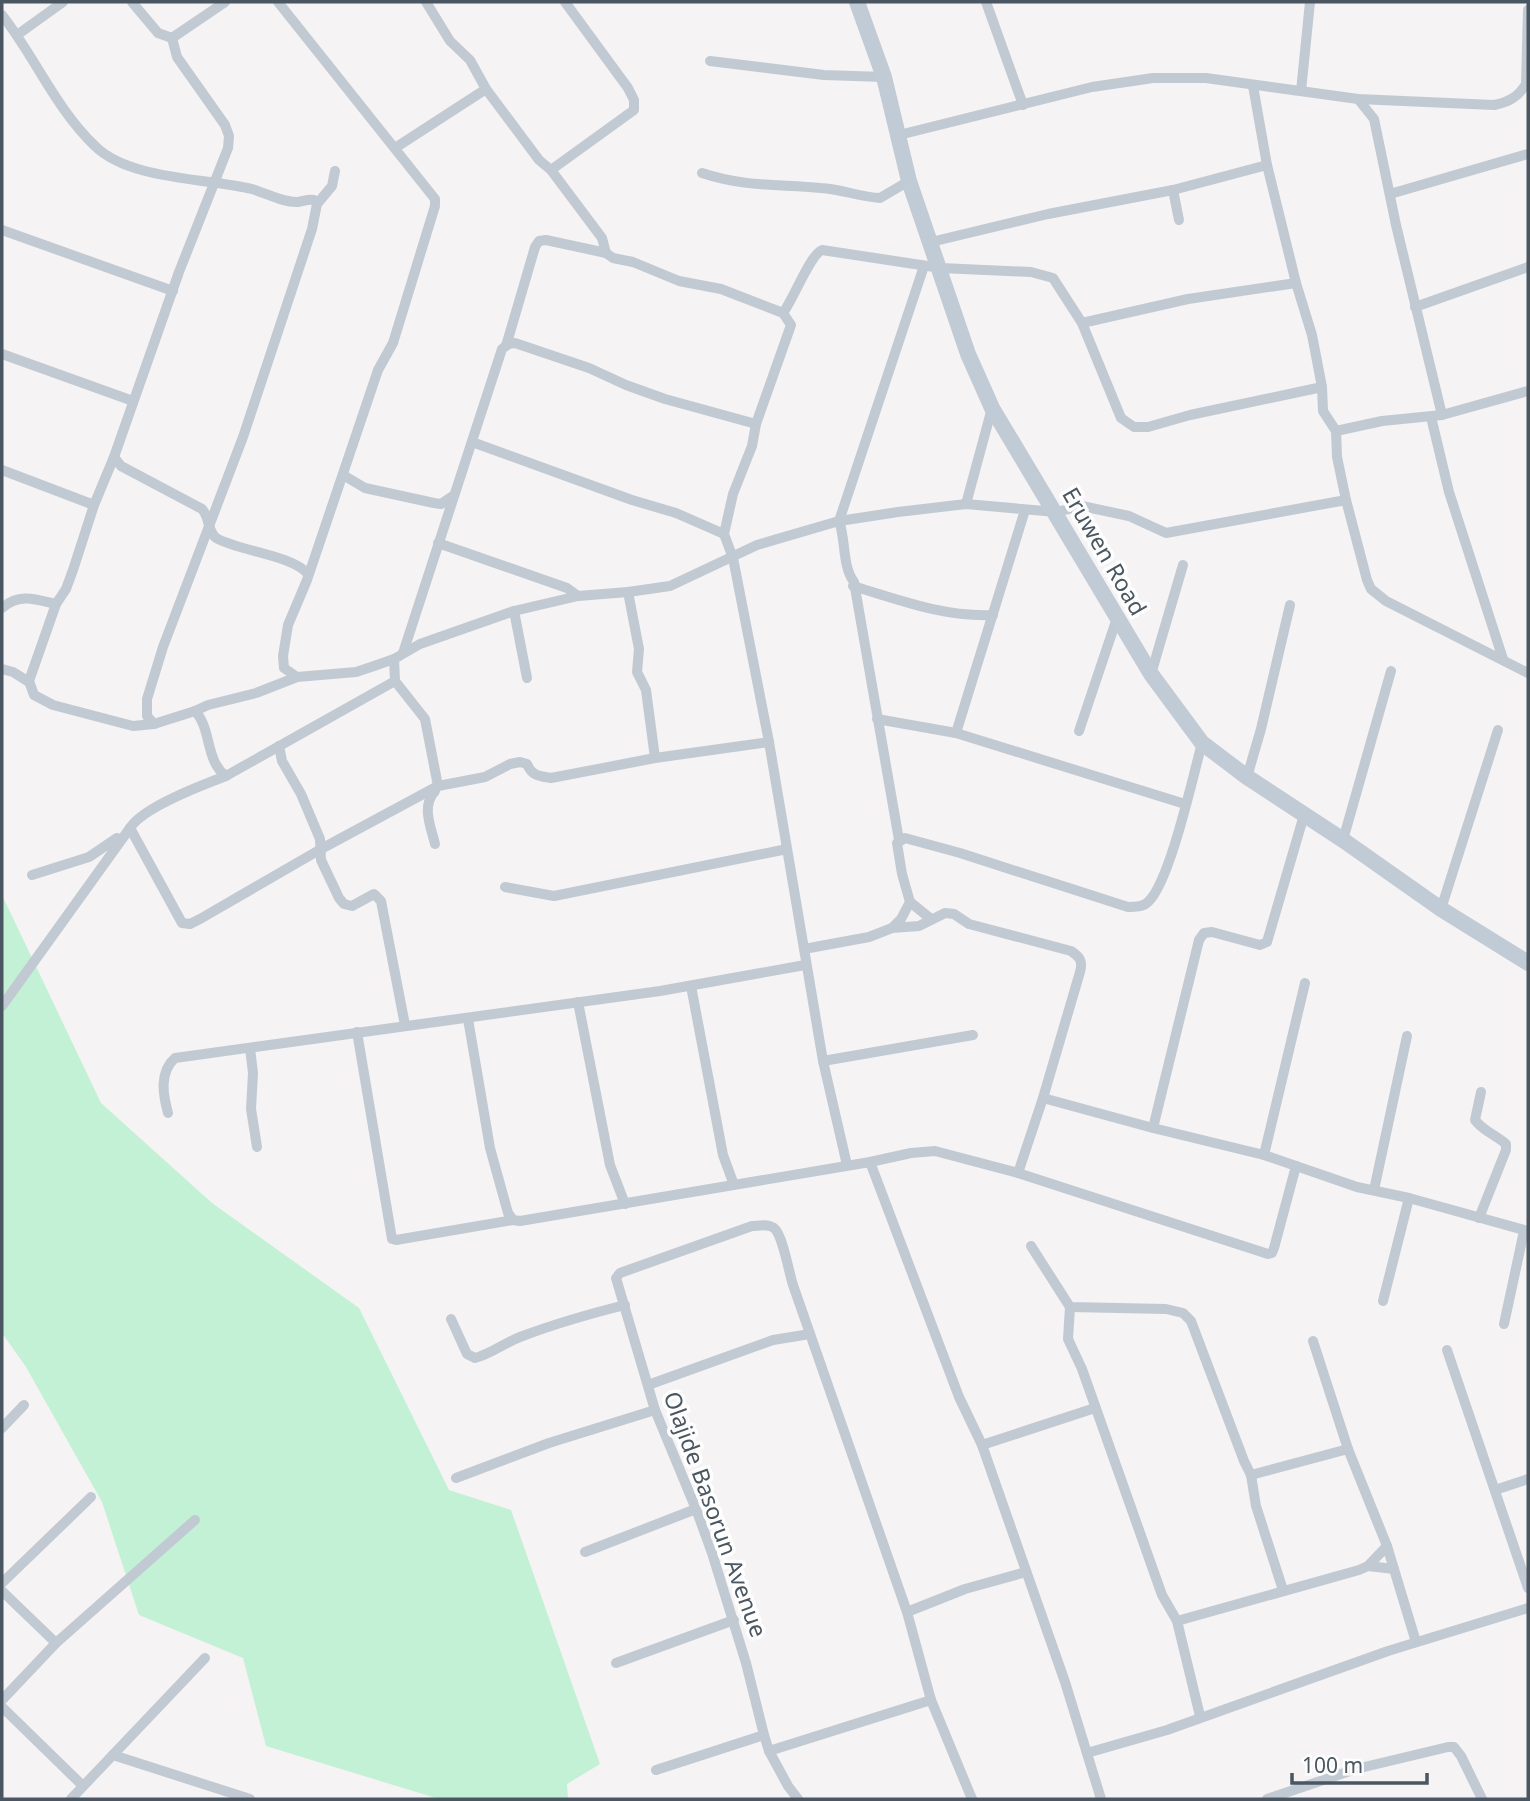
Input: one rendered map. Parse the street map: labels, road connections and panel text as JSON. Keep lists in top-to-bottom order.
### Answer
{
  "streets": {
    "street": ["Eruwen Road", "Olajide Basorun Avenue"]
  },
  "scale_bar": "100 m"
}
